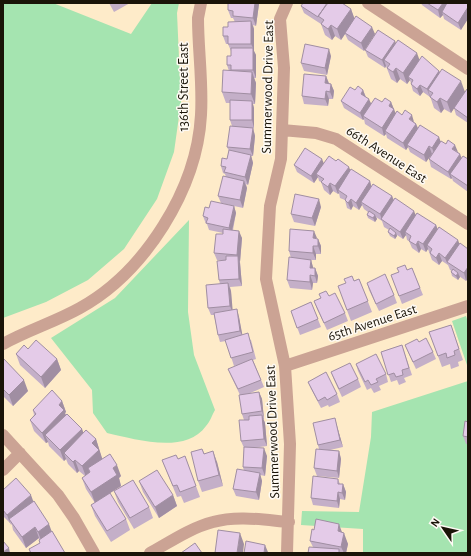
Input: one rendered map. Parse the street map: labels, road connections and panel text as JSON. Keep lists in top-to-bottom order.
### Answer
{
  "streets": {
    "street": [
      "136th Street East",
      "Summerwood Drive East",
      "66th Avenue East",
      "65th Avenue East"
    ]
  },
  "crossings": [
    ["Summerwood Drive East", "66th Avenue East"],
    ["Summerwood Drive East", "65th Avenue East"]
  ],
  "north": "top left"
}
